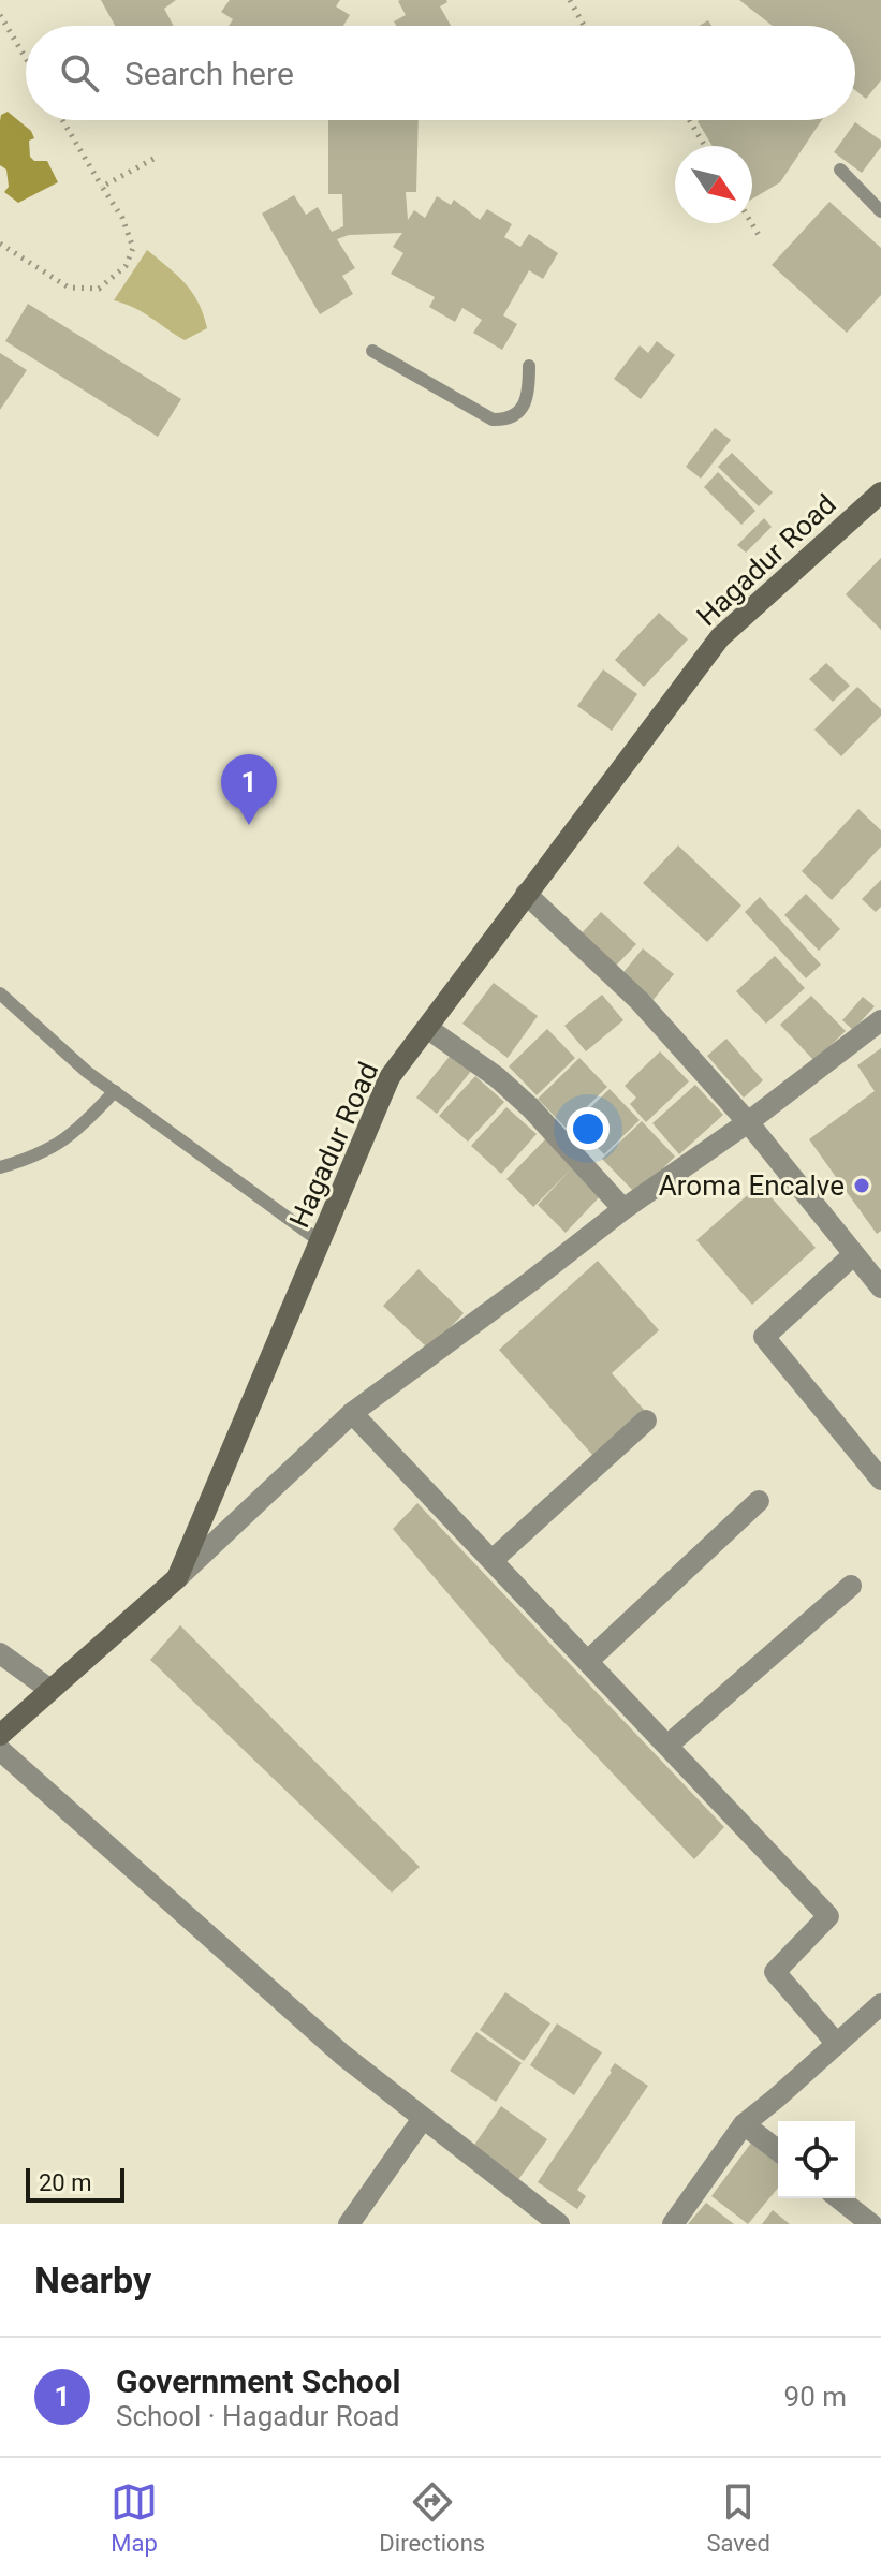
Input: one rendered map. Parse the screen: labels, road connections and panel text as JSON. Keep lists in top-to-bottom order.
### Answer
{
  "streets": {
    "street": ["Hagadur Road"]
  },
  "places": ["Aroma Encalve"],
  "scale_bar": "20 m",
  "north": "bottom right",
  "page": {
    "search": "Search here",
    "pins": "1",
    "scale": "20 m",
    "heading": "Nearby",
    "list": [
      {
        "mark": "1",
        "name": "Government School",
        "note": "School · Hagadur Road",
        "value": "90 m"
      }
    ],
    "nav": ["Map", "Directions", "Saved"]
  }
}
